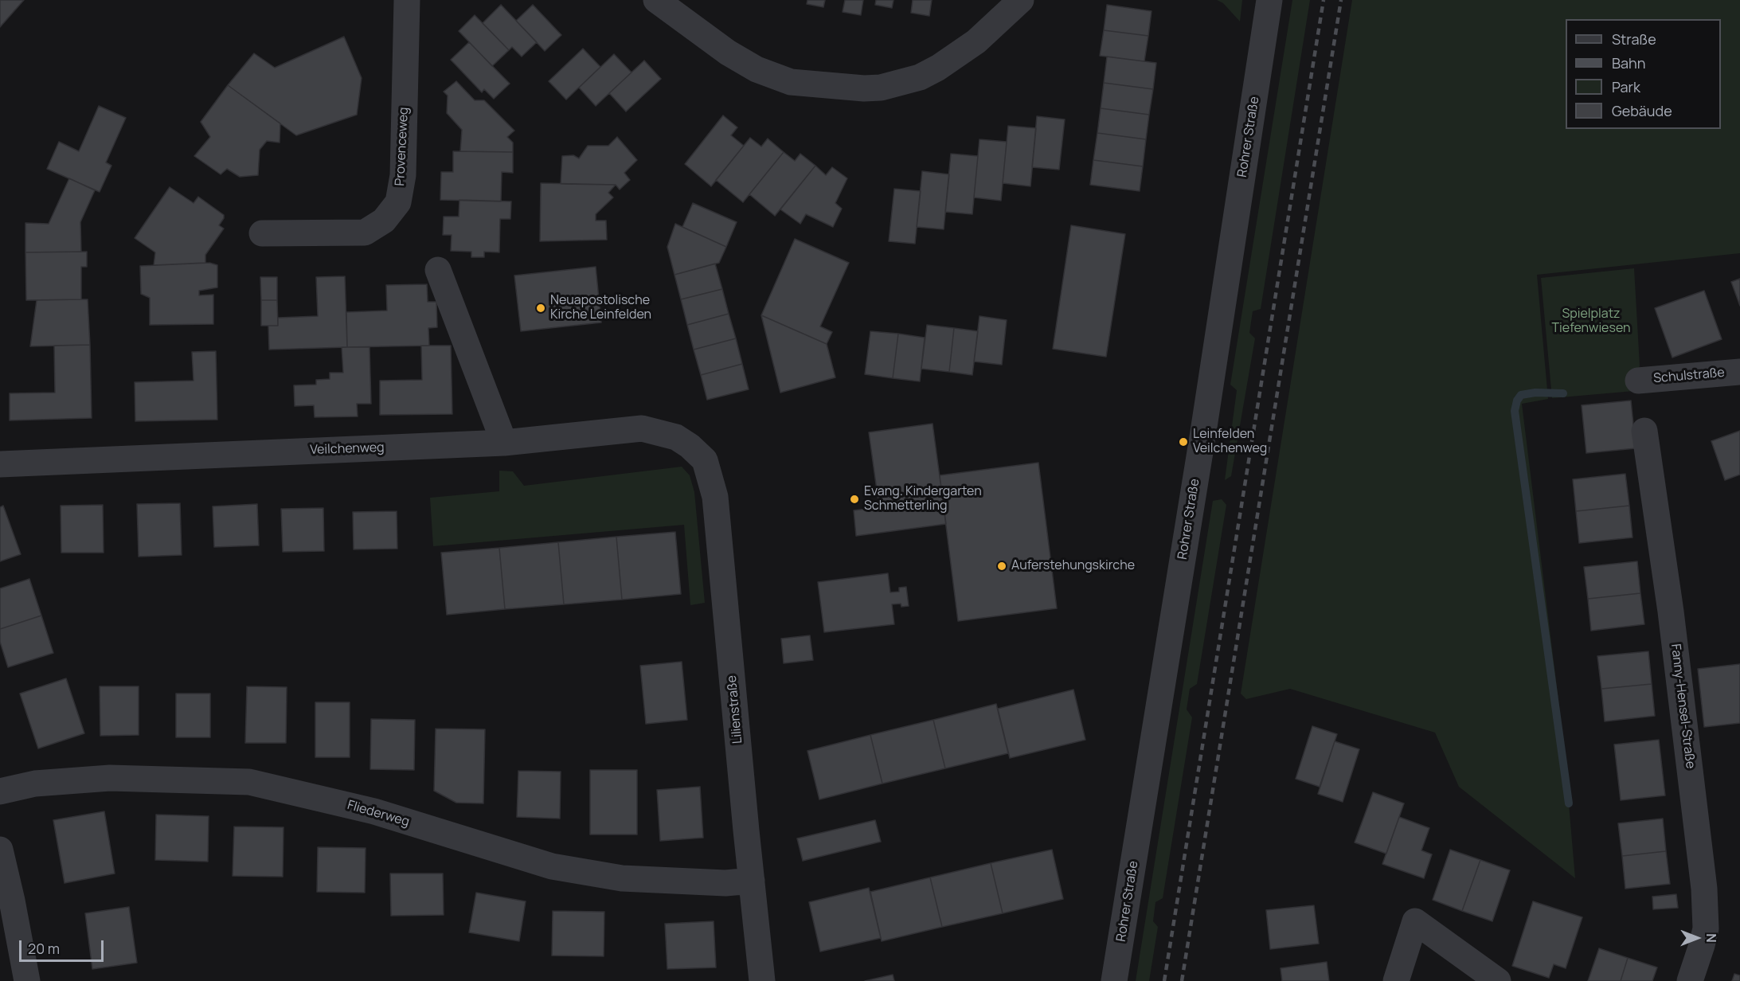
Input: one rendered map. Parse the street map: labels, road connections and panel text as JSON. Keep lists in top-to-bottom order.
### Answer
{
  "streets": {
    "street": [
      "Rohrer Straße",
      "Provenceweg",
      "Schulstraße",
      "Veilchenweg",
      "Fanny-Hensel-Straße",
      "Lilienstraße",
      "Fliederweg"
    ]
  },
  "crossings": [
    ["Veilchenweg", "Lilienstraße"],
    ["Lilienstraße", "Fliederweg"]
  ],
  "parks": ["Spielplatz Tiefenwiesen"],
  "places": [
    "Neuapostolische Kirche Leinfelden",
    "Leinfelden Veilchenweg",
    "Evang. Kindergarten Schmetterling",
    "Auferstehungskirche"
  ],
  "legend": [
    "Straße",
    "Bahn",
    "Park",
    "Gebäude"
  ],
  "scale_bar": "20 m",
  "north": "right"
}
